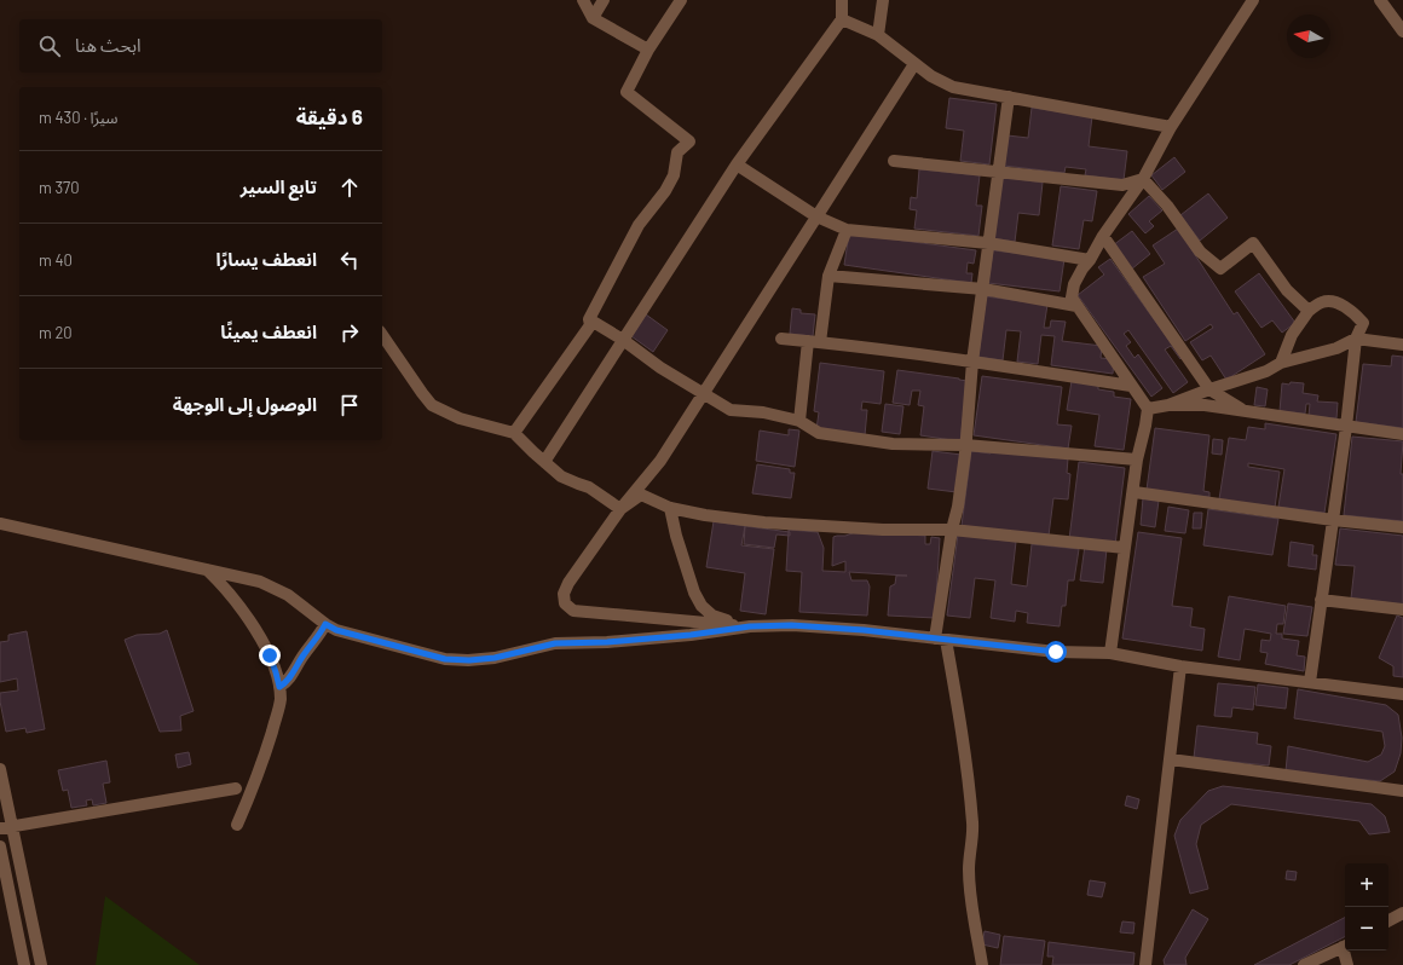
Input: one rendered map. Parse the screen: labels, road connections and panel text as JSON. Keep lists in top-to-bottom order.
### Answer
{
  "north": "left",
  "page": {
    "search": "ابحث هنا",
    "heading": ["6 دقيقة", "سيرًا · 430 m"],
    "list": [
      ["تابع السير", "370 m"],
      ["انعطف يسارًا", "40 m"],
      ["انعطف يمينًا", "20 m"],
      "الوصول إلى الوجهة"
    ],
    "map_buttons": ["+", "−"]
  }
}
